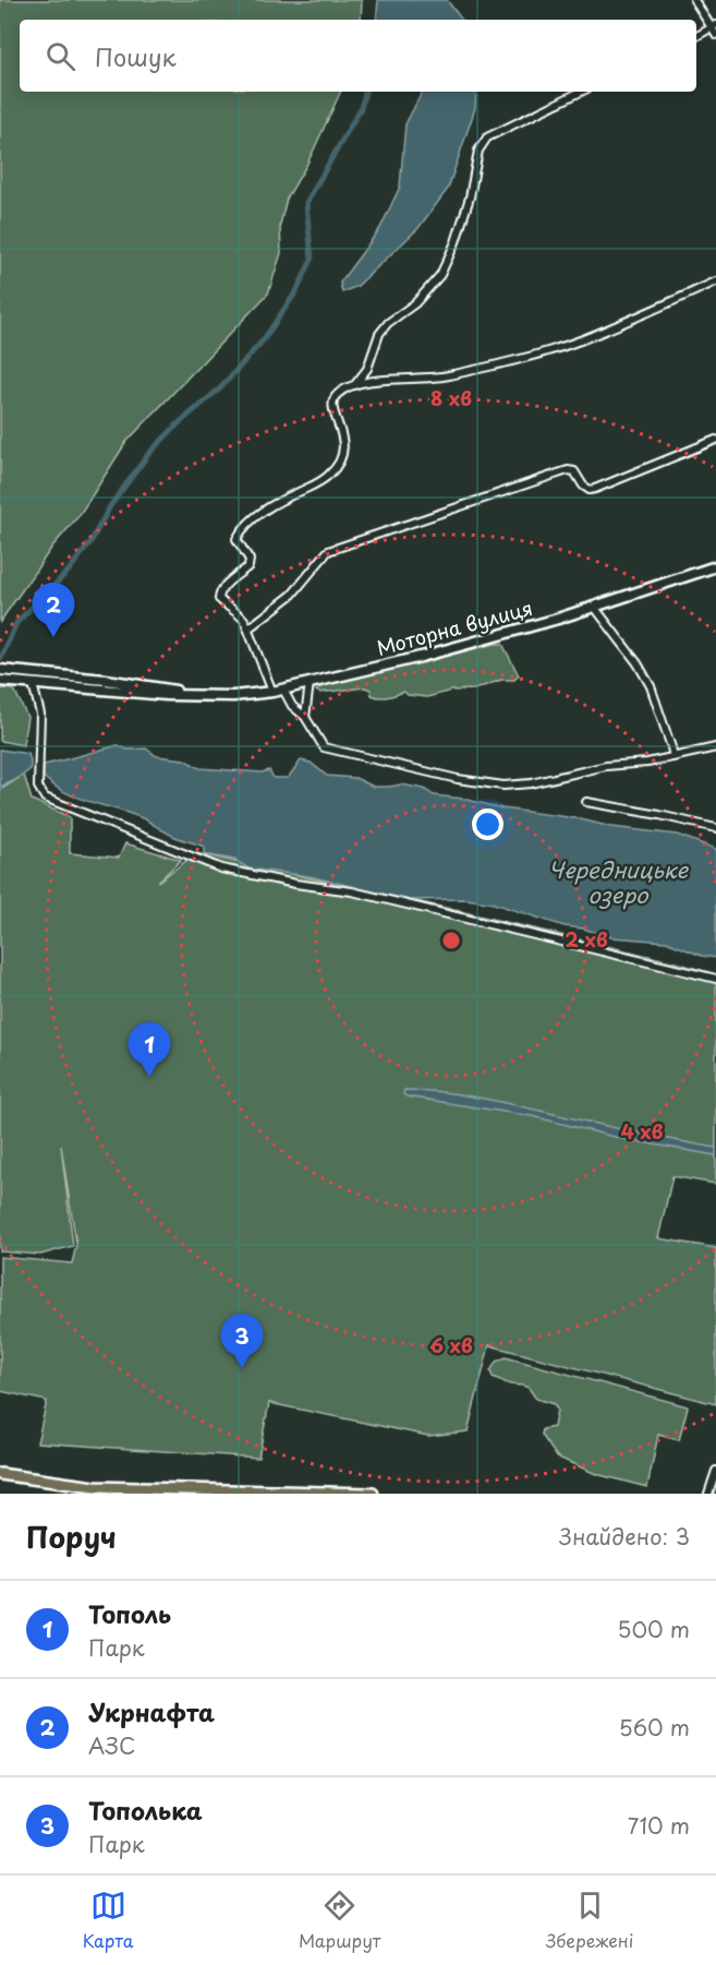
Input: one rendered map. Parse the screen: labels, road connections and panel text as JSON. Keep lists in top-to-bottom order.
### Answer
{
  "streets": {
    "street": ["Моторна вулиця"]
  },
  "water": ["Чередницьке озеро"],
  "page": {
    "search": "Пошук",
    "pins": ["2", "1", "3"],
    "heading": ["Поруч", "Знайдено: 3"],
    "list": [
      {
        "mark": "1",
        "name": "Тополь",
        "note": "Парк",
        "value": "500 m"
      },
      {
        "mark": "2",
        "name": "Укрнафта",
        "note": "АЗС",
        "value": "560 m"
      },
      {
        "mark": "3",
        "name": "Тополька",
        "note": "Парк",
        "value": "710 m"
      }
    ],
    "nav": ["Карта", "Маршрут", "Збережені"]
  },
  "rings": [
    "8 хв",
    "2 хв",
    "4 хв",
    "6 хв"
  ]
}
